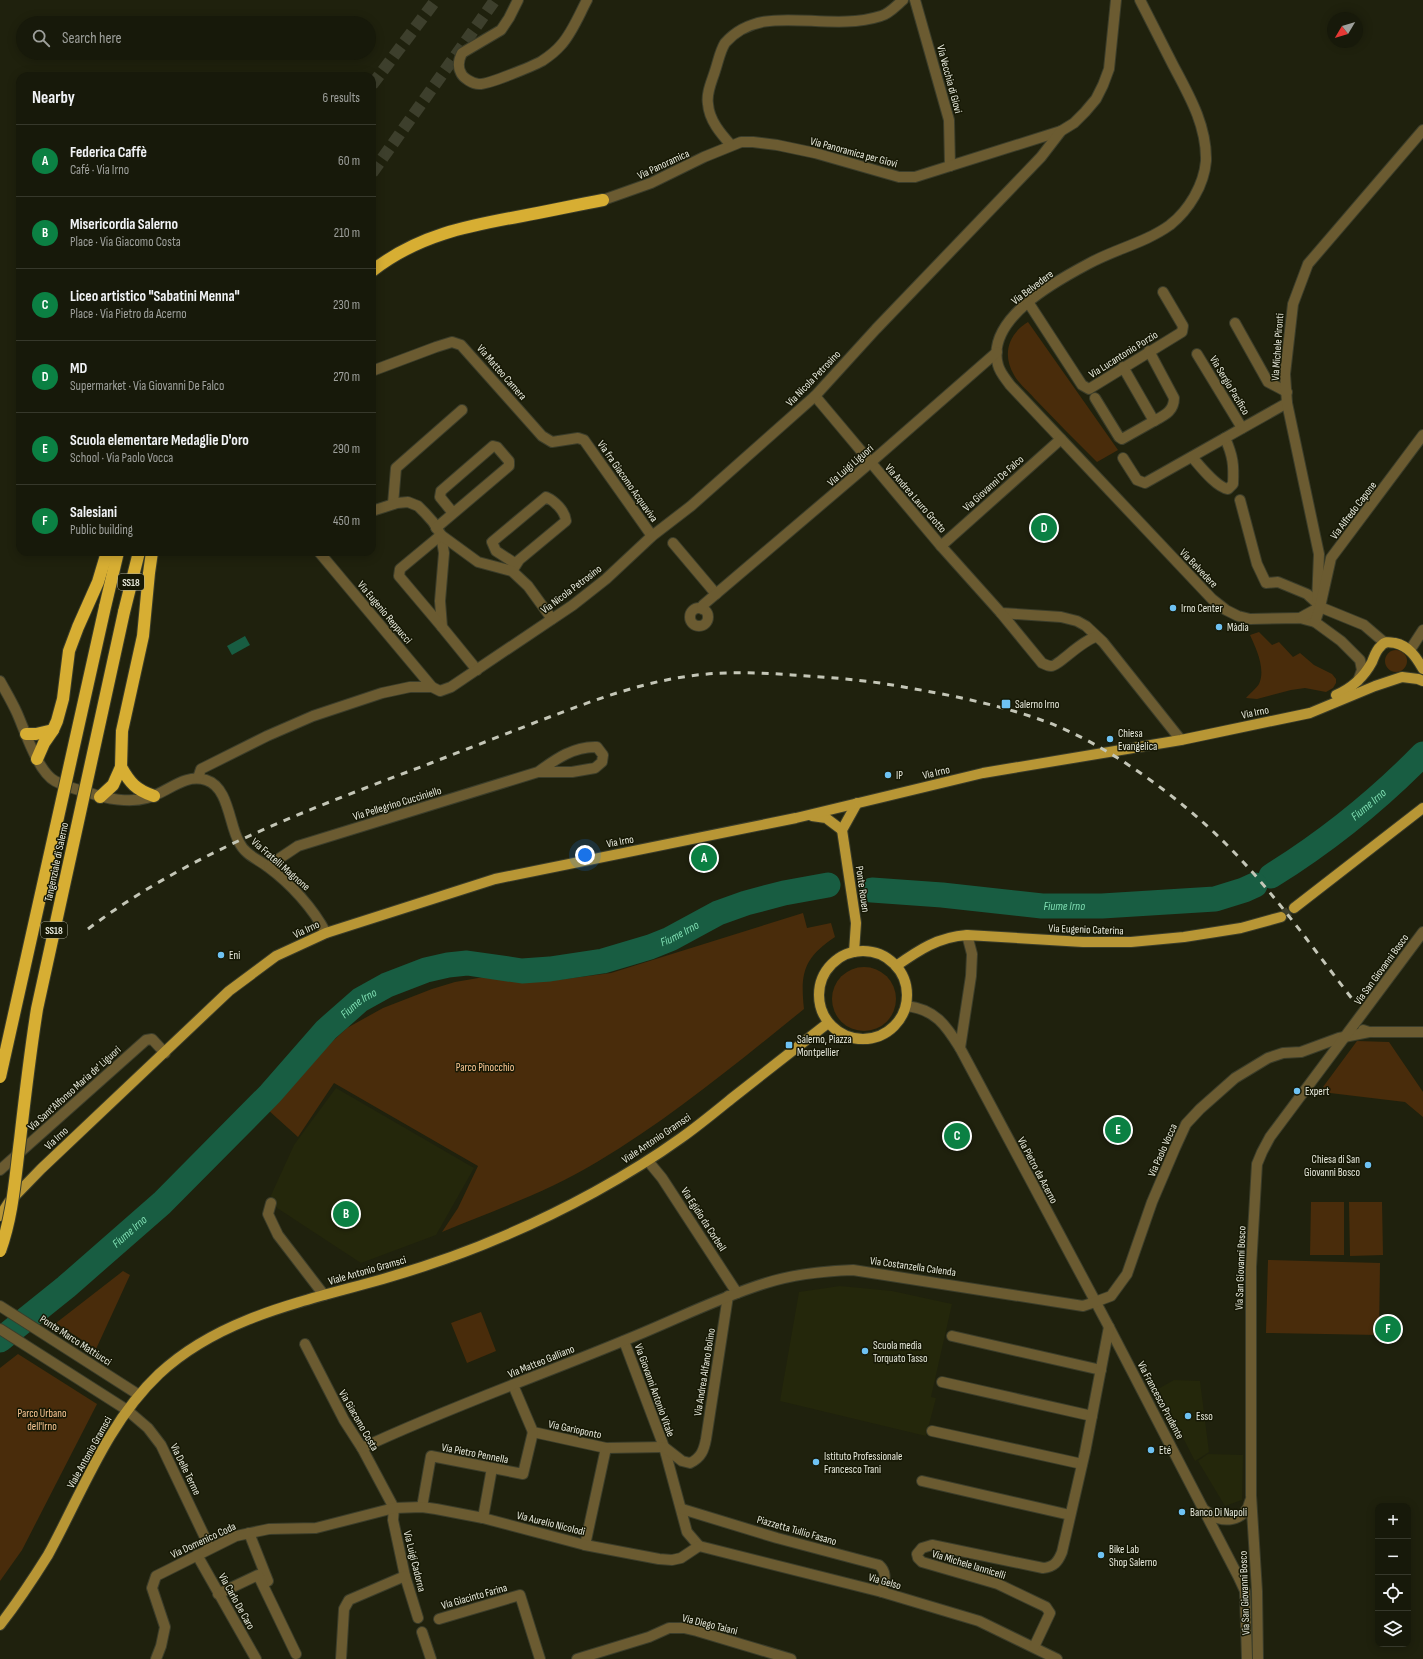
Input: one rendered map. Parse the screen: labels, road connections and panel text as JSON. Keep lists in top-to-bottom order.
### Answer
{
  "streets": {
    "highway": ["SS18", "Tangenziale di Salerno"],
    "main road": [
      "Via Irno",
      "Ponte Rouen",
      "Via Eugenio Caterina",
      "Viale Antonio Gramsci"
    ],
    "street": [
      "Via Vecchia di Giovi",
      "Via Panoramica per Giovi",
      "Via Panoramica",
      "Via Belvedere",
      "Via Michele Pironti",
      "Via Lucantonio Porzio",
      "Via Matteo Camera",
      "Via Nicola Petrosino",
      "Via Sergio Pacifico",
      "Via Luigi Liguori",
      "Via fra Giacomo Acquaviva",
      "Via Giovanni De Falco",
      "Via Andrea Lauro Grotto",
      "Via Alfredo Capone",
      "Via Eugenio Reppucci",
      "Via Pellegrino Cucciniello",
      "Via Fratelli Magnone",
      "Via San Giovanni Bosco",
      "Via Sant'Alfonso Maria de' Liguori",
      "Via Paolo Vocca",
      "Via Pietro da Acerno",
      "Via Egidio da Corbeil",
      "Via Costanzella Calenda",
      "Ponte Marco Mattiucci",
      "Via Matteo Galliano",
      "Via Andrea Alfano Bolino",
      "Via Giovanni Antonio Vitale",
      "Via Francesco Prudente",
      "Via Giacomo Costa",
      "Via Garioponto",
      "Via Pietro Pennella",
      "Via Delle Terme",
      "Via Aurelio Nicolodi",
      "Piazzetta Tullio Fasano",
      "Via Domenico Coda",
      "Via Luigi Cadorna",
      "Via Michele Iannicelli",
      "Via Gelso",
      "Via Giacinto Farina",
      "Via Carlo De Caro",
      "Via Diego Taiani"
    ]
  },
  "crossings": [
    ["Via Vecchia di Giovi", "Via Panoramica per Giovi"],
    ["Via Panoramica per Giovi", "Via Panoramica"],
    ["Via Panoramica per Giovi", "Via Nicola Petrosino"],
    ["Via Belvedere", "Via Michele Pironti"],
    ["Via Belvedere", "Via Lucantonio Porzio"],
    ["Via Belvedere", "Via Luigi Liguori"],
    ["Via Belvedere", "Via Giovanni De Falco"],
    ["Via Belvedere", "Via Alfredo Capone"],
    ["Via Belvedere", "Via Irno"],
    ["Via Michele Pironti", "Via Alfredo Capone"],
    ["Via Matteo Camera", "Via fra Giacomo Acquaviva"],
    ["Via Nicola Petrosino", "Via fra Giacomo Acquaviva"],
    ["Via Nicola Petrosino", "Via Andrea Lauro Grotto"],
    ["Via Nicola Petrosino", "Via Eugenio Reppucci"],
    ["Via Nicola Petrosino", "Via Fratelli Magnone"],
    ["Via Luigi Liguori", "Via Andrea Lauro Grotto"],
    ["Via Giovanni De Falco", "Via Andrea Lauro Grotto"],
    ["Via Irno", "Via Fratelli Magnone"],
    ["Via Irno", "Via Sant'Alfonso Maria de' Liguori"],
    ["Via Pellegrino Cucciniello", "Via Fratelli Magnone"],
    ["Ponte Rouen", "Via Eugenio Caterina"],
    ["Ponte Rouen", "Viale Antonio Gramsci"],
    ["Ponte Rouen", "Via Pietro da Acerno"],
    ["Via Eugenio Caterina", "Viale Antonio Gramsci"],
    ["Via Eugenio Caterina", "Via Pietro da Acerno"],
    ["Via San Giovanni Bosco", "Via Paolo Vocca"],
    ["Viale Antonio Gramsci", "Via Pietro da Acerno"],
    ["Viale Antonio Gramsci", "Via Egidio da Corbeil"],
    ["Viale Antonio Gramsci", "Ponte Marco Mattiucci"],
    ["Viale Antonio Gramsci", "Via Delle Terme"],
    ["Via Paolo Vocca", "Via Pietro da Acerno"],
    ["Via Paolo Vocca", "Via Costanzella Calenda"],
    ["Via Paolo Vocca", "Via Francesco Prudente"],
    ["Via Pietro da Acerno", "Via Costanzella Calenda"],
    ["Via Pietro da Acerno", "Via Francesco Prudente"],
    ["Via Egidio da Corbeil", "Via Costanzella Calenda"],
    ["Via Egidio da Corbeil", "Via Matteo Galliano"],
    ["Via Egidio da Corbeil", "Via Andrea Alfano Bolino"],
    ["Via Costanzella Calenda", "Via Matteo Galliano"],
    ["Via Costanzella Calenda", "Via Andrea Alfano Bolino"],
    ["Via Costanzella Calenda", "Via Francesco Prudente"],
    ["Via Matteo Galliano", "Via Andrea Alfano Bolino"],
    ["Via Matteo Galliano", "Via Giovanni Antonio Vitale"],
    ["Via Matteo Galliano", "Via Giacomo Costa"],
    ["Via Matteo Galliano", "Via Garioponto"],
    ["Via Andrea Alfano Bolino", "Via Giovanni Antonio Vitale"],
    ["Via Andrea Alfano Bolino", "Via Garioponto"],
    ["Via Giovanni Antonio Vitale", "Via Garioponto"],
    ["Via Giovanni Antonio Vitale", "Via Aurelio Nicolodi"],
    ["Via Giovanni Antonio Vitale", "Piazzetta Tullio Fasano"],
    ["Via Giovanni Antonio Vitale", "Via Gelso"],
    ["Via Francesco Prudente", "Via Michele Iannicelli"],
    ["Via Giacomo Costa", "Via Aurelio Nicolodi"],
    ["Via Giacomo Costa", "Via Domenico Coda"],
    ["Via Giacomo Costa", "Via Luigi Cadorna"],
    ["Via Garioponto", "Via Pietro Pennella"],
    ["Via Pietro Pennella", "Via Aurelio Nicolodi"],
    ["Via Delle Terme", "Via Domenico Coda"],
    ["Via Aurelio Nicolodi", "Via Domenico Coda"],
    ["Via Aurelio Nicolodi", "Via Luigi Cadorna"],
    ["Via Aurelio Nicolodi", "Via Gelso"],
    ["Piazzetta Tullio Fasano", "Via Gelso"],
    ["Via Domenico Coda", "Via Luigi Cadorna"],
    ["Via Domenico Coda", "Via Carlo De Caro"],
    ["Via Michele Iannicelli", "Via Gelso"]
  ],
  "water": ["Fiume Irno"],
  "parks": ["Parco Pinocchio", "Parco Urbano dell'Irno"],
  "places": {
    "other": [
      "Irno Center",
      "Màdia",
      "Chiesa Evangelica",
      "IP",
      "Eni",
      "Expert",
      "Chiesa di San Giovanni Bosco",
      "Scuola media Torquato Tasso",
      "Esso",
      "Eté",
      "Istituto Professionale Francesco Trani",
      "Banco Di Napoli",
      "Bike Lab Shop Salerno"
    ],
    "transit": ["Salerno Irno", "Salerno, Piazza Montpellier"]
  },
  "north": "bottom left",
  "page": {
    "search": "Search here",
    "heading": ["Nearby", "6 results"],
    "list": [
      {
        "mark": "A",
        "name": "Federica Caffè",
        "note": "Café · Via Irno",
        "value": "60 m"
      },
      {
        "mark": "B",
        "name": "Misericordia Salerno",
        "note": "Place · Via Giacomo Costa",
        "value": "210 m"
      },
      {
        "mark": "C",
        "name": "Liceo artistico \"Sabatini Menna\"",
        "note": "Place · Via Pietro da Acerno",
        "value": "230 m"
      },
      {
        "mark": "D",
        "name": "MD",
        "note": "Supermarket · Via Giovanni De Falco",
        "value": "270 m"
      },
      {
        "mark": "E",
        "name": "Scuola elementare Medaglie D'oro",
        "note": "School · Via Paolo Vocca",
        "value": "290 m"
      },
      {
        "mark": "F",
        "name": "Salesiani",
        "note": "Public building",
        "value": "450 m"
      }
    ],
    "pins": [
      "D",
      "A",
      "E",
      "C",
      "B",
      "F"
    ],
    "map_buttons": ["+", "−"]
  }
}
